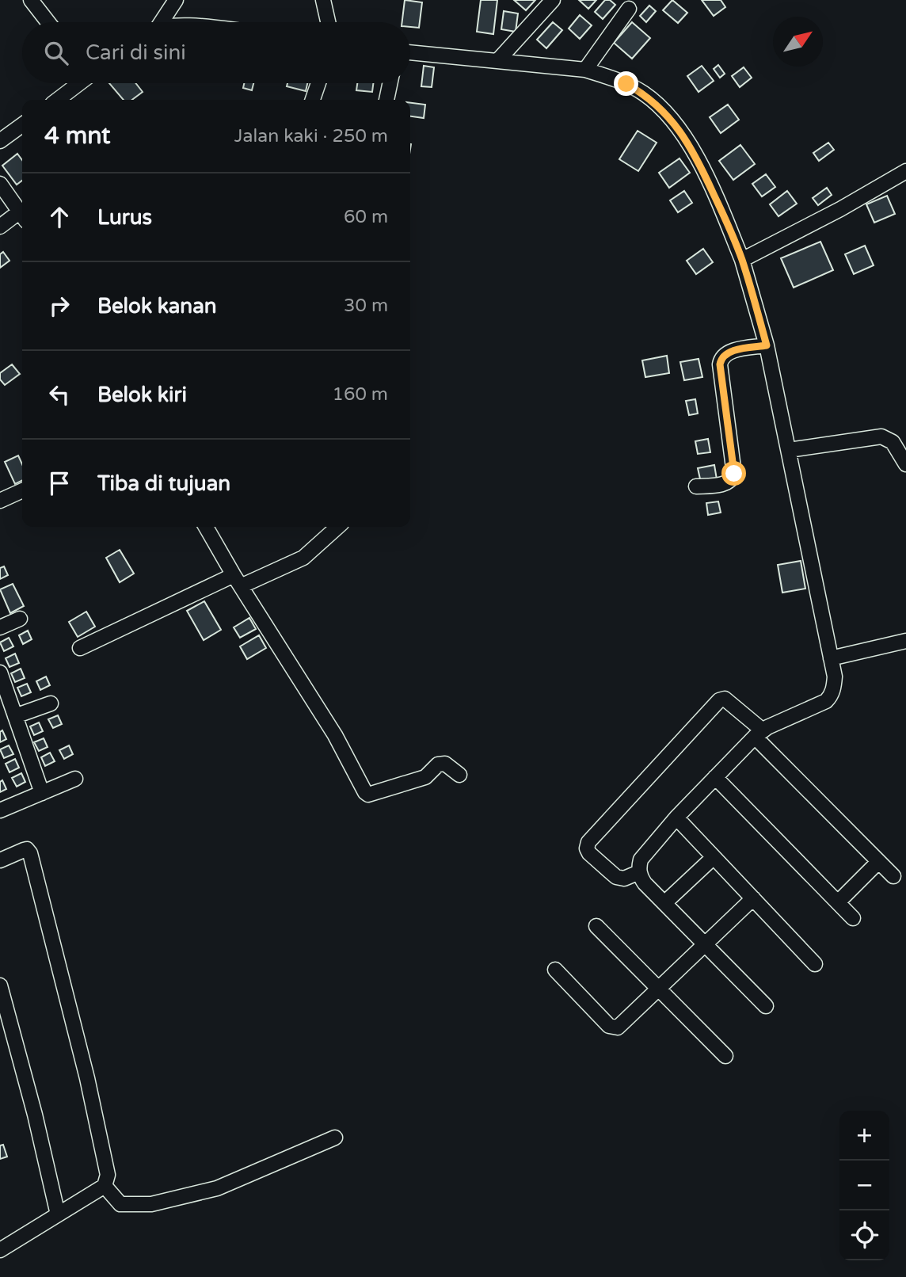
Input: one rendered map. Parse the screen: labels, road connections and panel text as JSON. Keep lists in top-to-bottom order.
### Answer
{
  "north": "top right",
  "page": {
    "search": "Cari di sini",
    "heading": ["4 mnt", "Jalan kaki · 250 m"],
    "list": [
      ["Lurus", "60 m"],
      ["Belok kanan", "30 m"],
      ["Belok kiri", "160 m"],
      "Tiba di tujuan"
    ],
    "map_buttons": ["+", "−"]
  }
}
